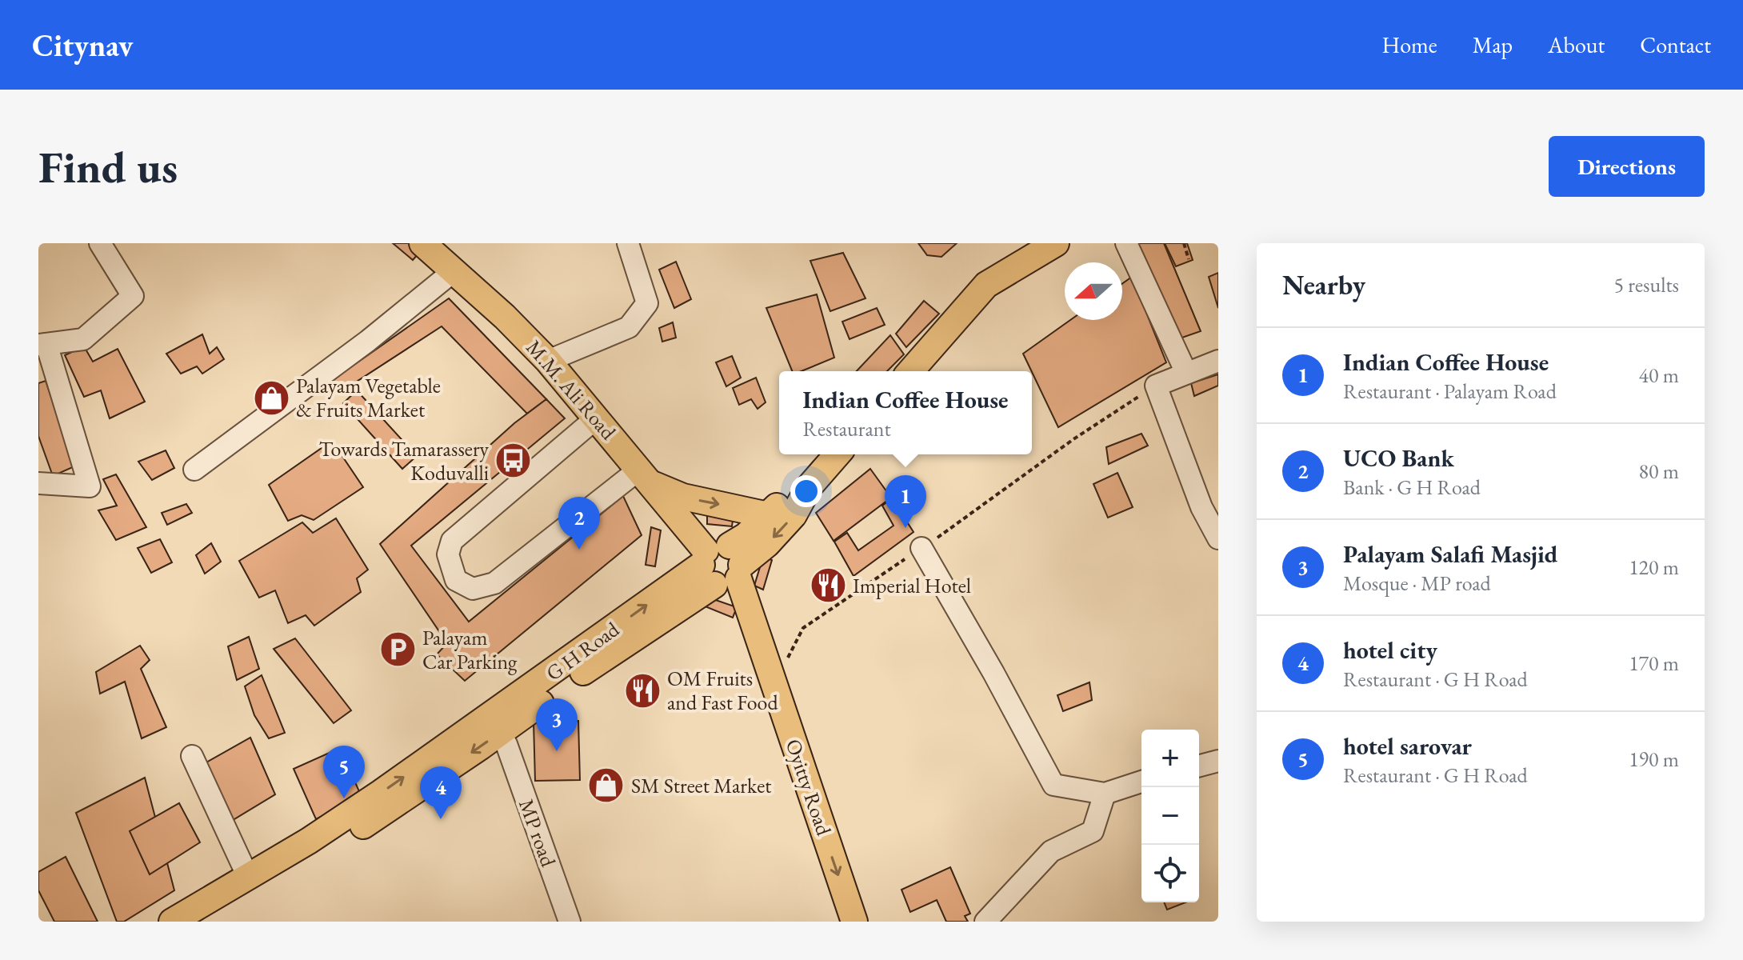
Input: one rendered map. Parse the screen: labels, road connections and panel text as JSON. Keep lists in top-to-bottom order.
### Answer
{
  "streets": {
    "main road": ["M.M. Ali Road", "G H Road", "Oyitty Road"],
    "street": ["MP road"]
  },
  "crossings": [
    ["M.M. Ali Road", "G H Road"],
    ["M.M. Ali Road", "Oyitty Road"]
  ],
  "one_way": ["Oyitty Road"],
  "places": {
    "shop": ["Palayam Vegetable & Fruits Market", "SM Street Market"],
    "bus stop": ["Towards Tamarassery Koduvalli"],
    "restaurant": ["Imperial Hotel", "OM Fruits and Fast Food"],
    "parking": ["Palayam Car Parking"]
  },
  "north": "left",
  "page": {
    "header": "Citynav",
    "nav": [
      "Home",
      "Map",
      "About",
      "Contact"
    ],
    "buttons": "Directions",
    "title": "Find us",
    "heading": ["Nearby", "5 results"],
    "list": [
      {
        "mark": "1",
        "name": "Indian Coffee House",
        "note": "Restaurant · Palayam Road",
        "value": "40 m"
      },
      {
        "mark": "2",
        "name": "UCO Bank",
        "note": "Bank · G H Road",
        "value": "80 m"
      },
      {
        "mark": "3",
        "name": "Palayam Salafi Masjid",
        "note": "Mosque · MP road",
        "value": "120 m"
      },
      {
        "mark": "4",
        "name": "hotel city",
        "note": "Restaurant · G H Road",
        "value": "170 m"
      },
      {
        "mark": "5",
        "name": "hotel sarovar",
        "note": "Restaurant · G H Road",
        "value": "190 m"
      }
    ],
    "popup": ["Indian Coffee House", "Restaurant"],
    "pins": [
      "1",
      "2",
      "3",
      "5",
      "4"
    ],
    "map_buttons": ["+", "−"]
  }
}
